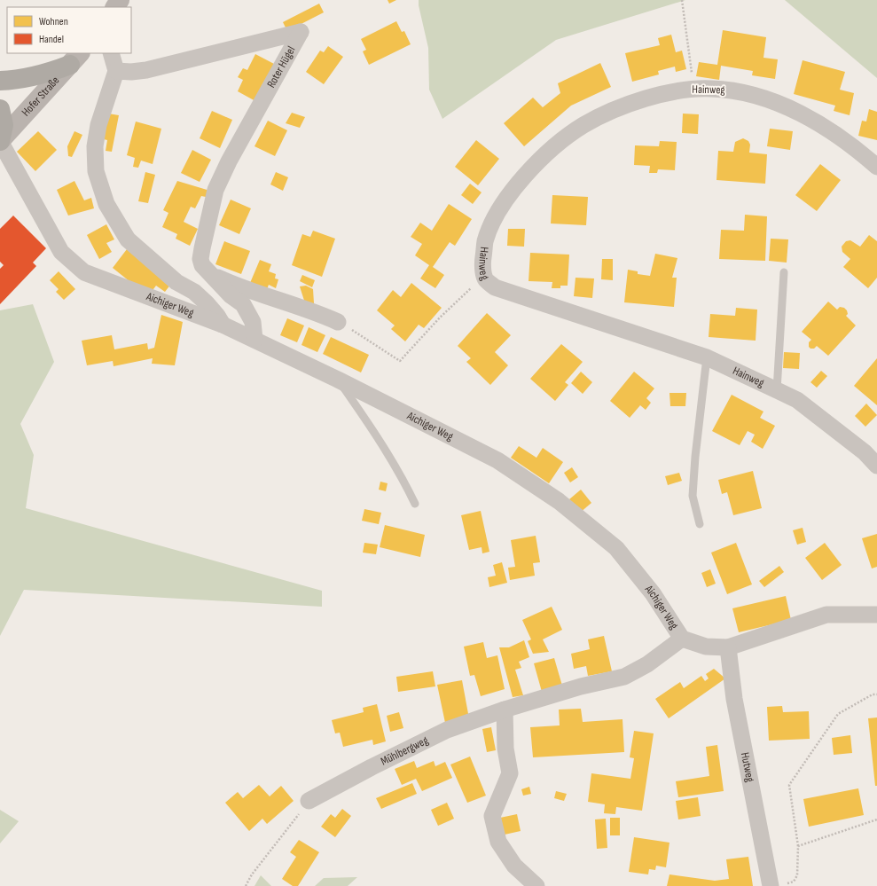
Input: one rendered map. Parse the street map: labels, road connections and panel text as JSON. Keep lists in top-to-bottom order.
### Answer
{
  "streets": {
    "street": [
      "Roter Hügel",
      "Hainweg",
      "Hofer Straße",
      "Aichiger Weg",
      "Mühlbergweg",
      "Hutweg"
    ]
  },
  "crossings": [
    ["Roter Hügel", "Aichiger Weg"],
    ["Hofer Straße", "Aichiger Weg"],
    ["Aichiger Weg", "Mühlbergweg"],
    ["Aichiger Weg", "Hutweg"]
  ],
  "legend": ["Wohnen", "Handel"]
}
